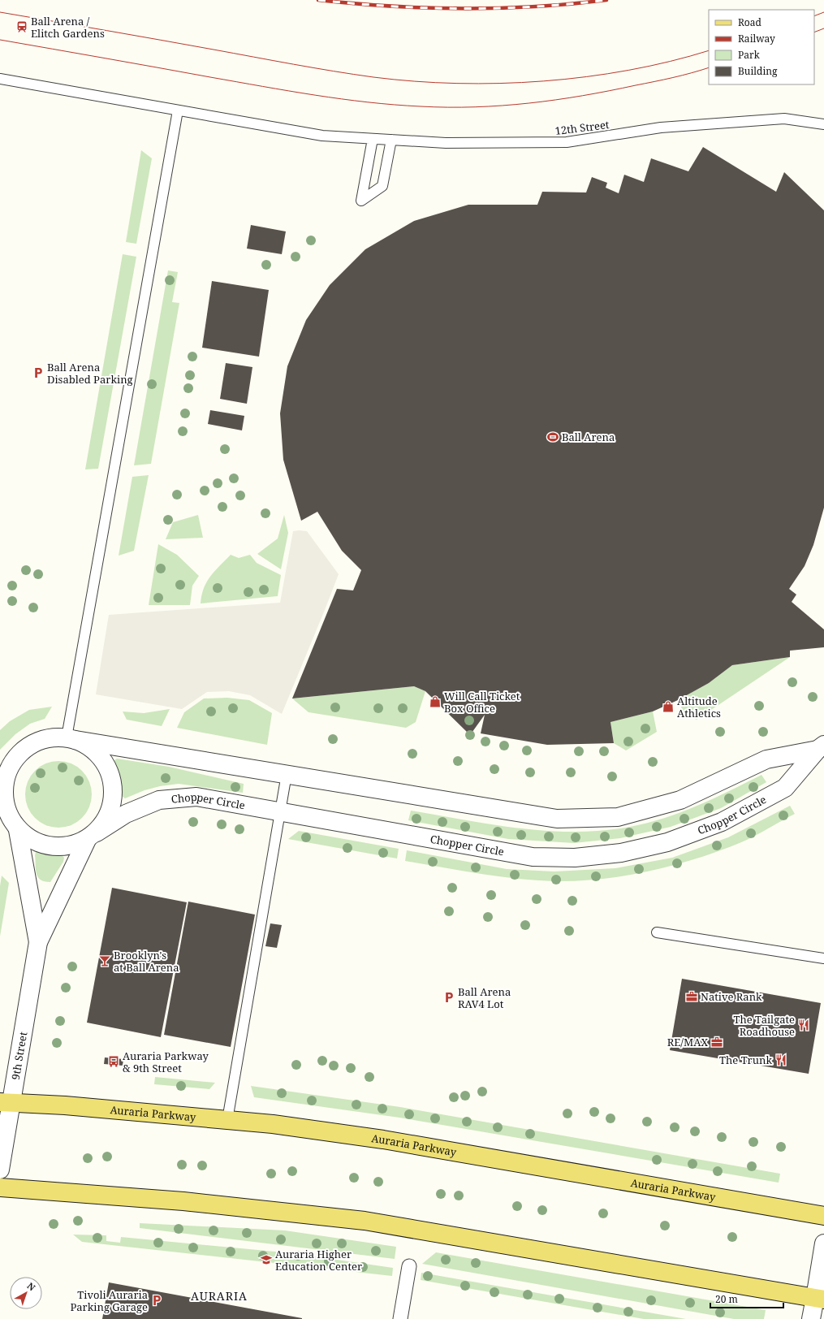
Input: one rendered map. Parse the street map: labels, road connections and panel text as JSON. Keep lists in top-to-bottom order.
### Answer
{
  "streets": {
    "main road": ["Auraria Parkway"],
    "street": ["Chopper Circle", "9th Street"],
    "lane": ["12th Street"]
  },
  "crossings": [
    ["Chopper Circle", "9th Street"],
    ["9th Street", "Auraria Parkway"]
  ],
  "districts": ["AURARIA"],
  "places": {
    "station": ["Ball Arena / Elitch Gardens"],
    "parking": ["Ball Arena Disabled Parking", "Ball Arena RAV4 Lot", "Tivoli Auraria Parking Garage"],
    "sports": ["Ball Arena"],
    "shop": ["Will Call Ticket Box Office", "Altitude Athletics"],
    "bar": ["Brooklyn's at Ball Arena"],
    "office": ["Native Rank", "RE/MAX"],
    "restaurant": ["The Tailgate Roadhouse", "The Trunk"],
    "bus stop": ["Auraria Parkway & 9th Street"],
    "school or university": ["Auraria Higher Education Center"]
  },
  "legend": [
    "Road",
    "Railway",
    "Park",
    "Building"
  ],
  "scale_bar": "20 m",
  "north": "top right"
}
